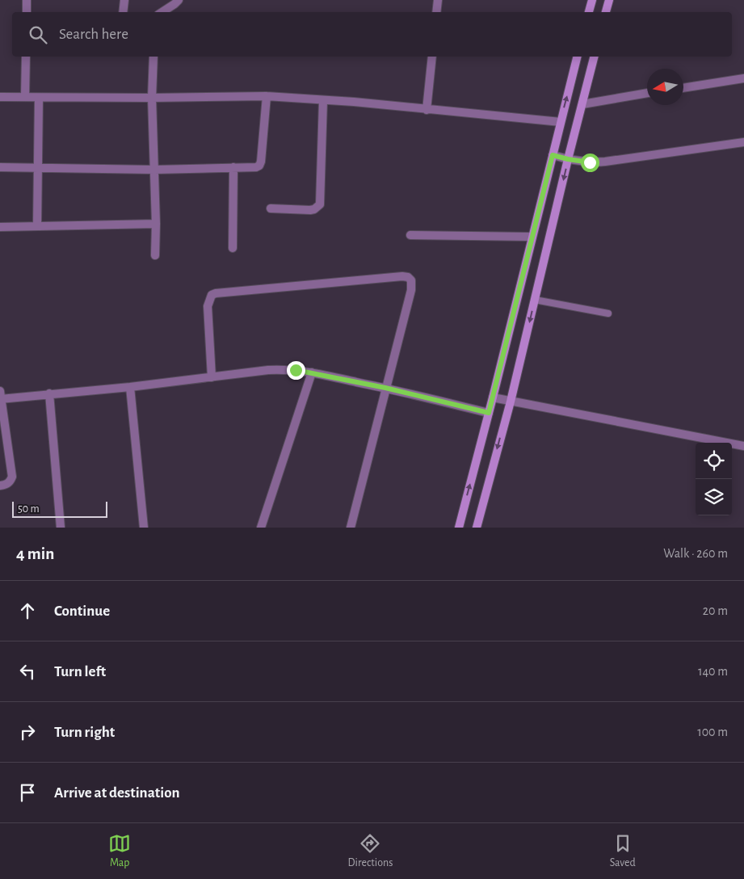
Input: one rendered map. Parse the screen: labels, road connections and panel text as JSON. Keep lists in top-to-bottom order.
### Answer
{
  "scale_bar": "50 m",
  "north": "left",
  "page": {
    "search": "Search here",
    "scale": "50 m",
    "heading": ["4 min", "Walk · 260 m"],
    "list": [
      ["Continue", "20 m"],
      ["Turn left", "140 m"],
      ["Turn right", "100 m"],
      "Arrive at destination"
    ],
    "nav": ["Map", "Directions", "Saved"]
  }
}
